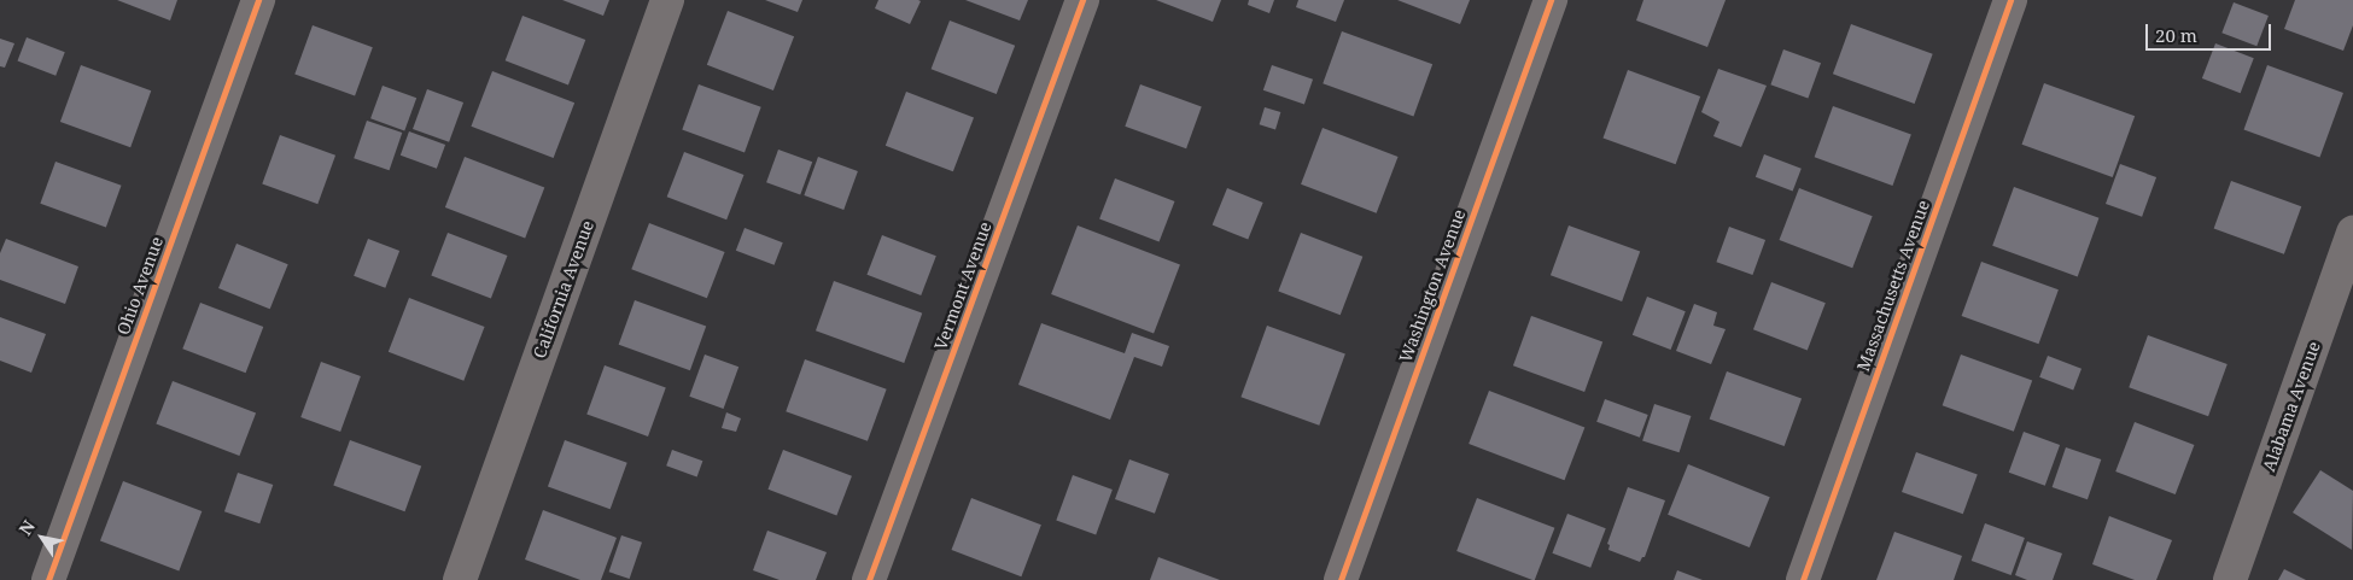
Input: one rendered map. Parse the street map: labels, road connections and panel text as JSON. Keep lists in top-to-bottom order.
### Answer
{
  "streets": {
    "street": [
      "Ohio Avenue",
      "Vermont Avenue",
      "Washington Avenue",
      "Massachusetts Avenue",
      "California Avenue",
      "Alabama Avenue"
    ]
  },
  "scale_bar": "20 m",
  "north": "top left"
}
